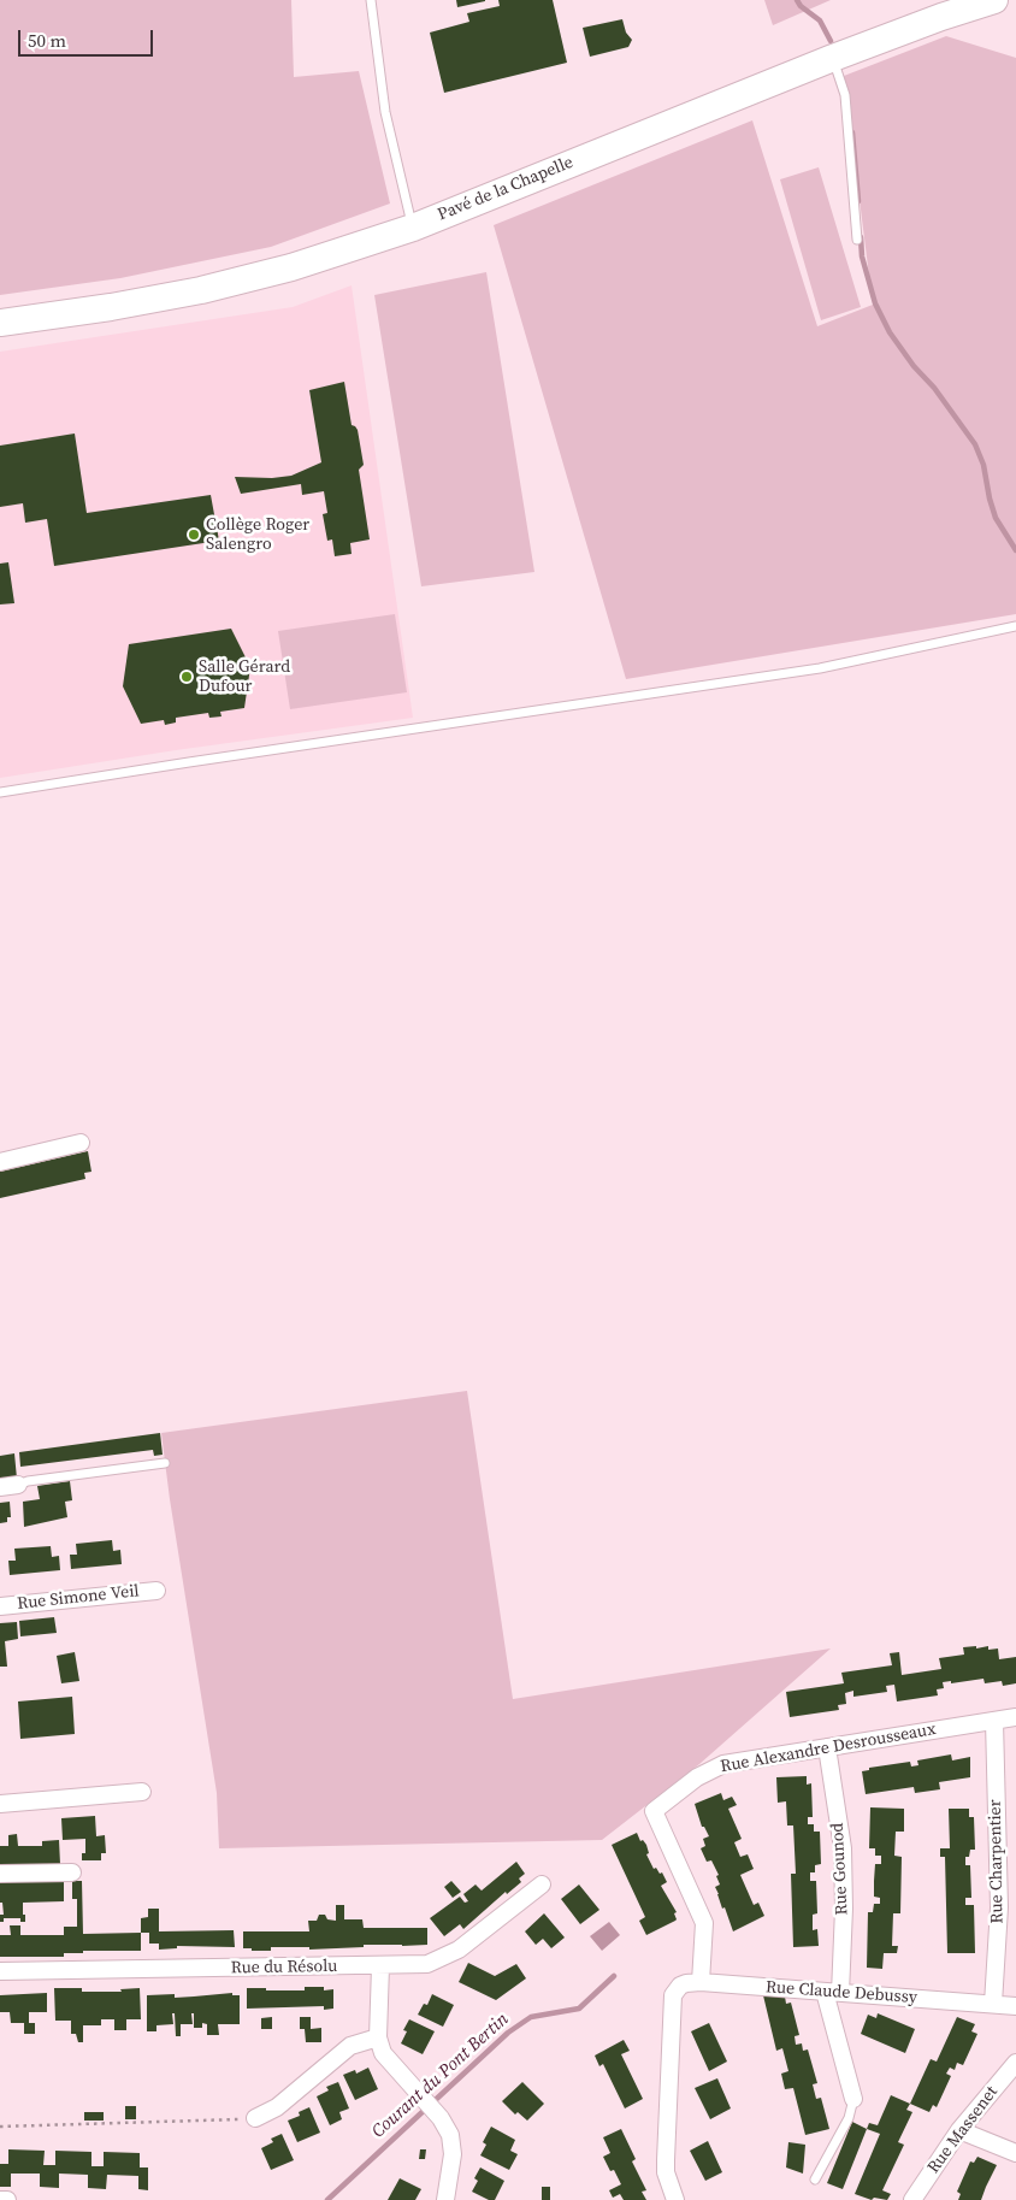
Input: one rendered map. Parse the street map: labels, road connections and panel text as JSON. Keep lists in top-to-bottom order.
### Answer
{
  "streets": {
    "main road": ["Pavé de la Chapelle"],
    "street": [
      "Rue Simone Veil",
      "Rue Alexandre Desrousseaux",
      "Rue Charpentier",
      "Rue Gounod",
      "Rue du Résolu",
      "Rue Claude Debussy",
      "Rue Massenet"
    ]
  },
  "crossings": [
    ["Rue Alexandre Desrousseaux", "Rue Charpentier"],
    ["Rue Alexandre Desrousseaux", "Rue Gounod"],
    ["Rue Alexandre Desrousseaux", "Rue Claude Debussy"],
    ["Rue Charpentier", "Rue Claude Debussy"],
    ["Rue Gounod", "Rue Claude Debussy"]
  ],
  "water": ["Courant du Pont Bertin"],
  "places": ["Collège Roger Salengro", "Salle Gérard Dufour"],
  "scale_bar": "50 m"
}
